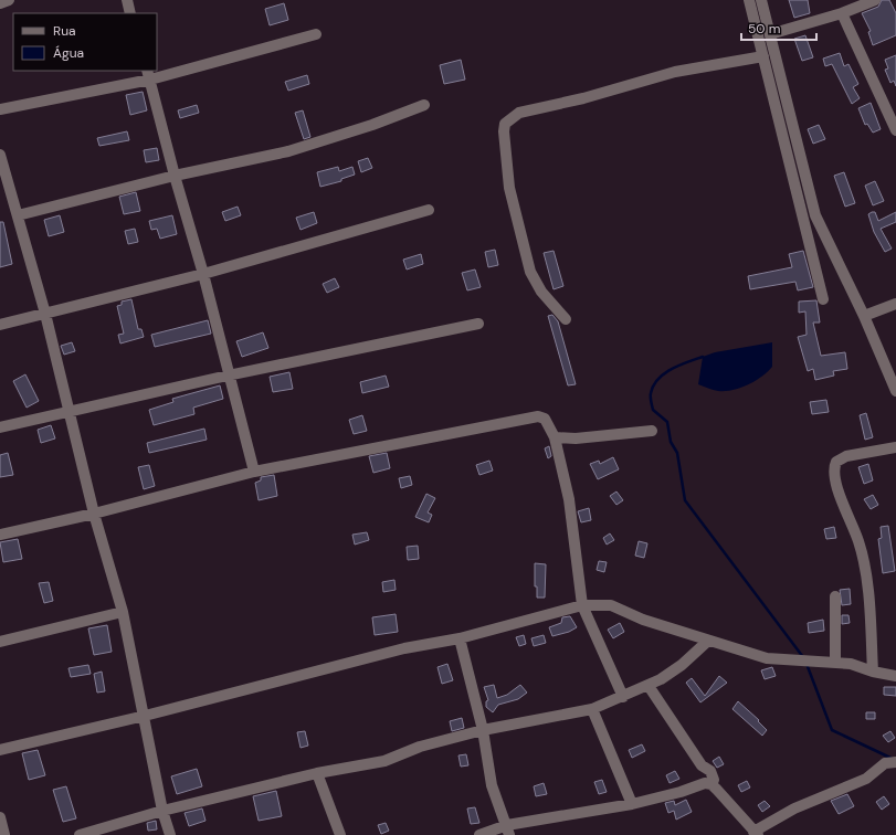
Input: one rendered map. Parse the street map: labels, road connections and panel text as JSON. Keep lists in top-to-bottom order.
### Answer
{
  "legend": ["Rua", "Água"],
  "scale_bar": "50 m"
}
